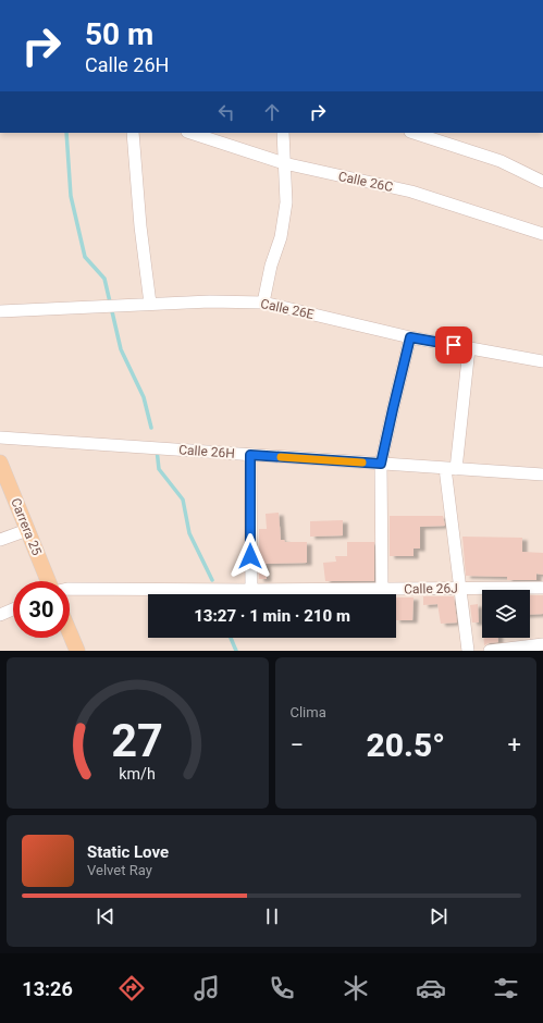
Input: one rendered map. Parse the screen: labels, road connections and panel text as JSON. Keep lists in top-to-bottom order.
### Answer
{
  "streets": {
    "main road": ["Carrera 25"],
    "street": [
      "Calle 26C",
      "Calle 26E",
      "Calle 26H",
      "Calle 26J"
    ]
  },
  "page": {
    "turn": ["50 m", "Calle 26H"],
    "limit": "30",
    "trip": "13:27 · 1 min · 210 m",
    "tile": "Clima",
    "heat": ["−", "20.5°", "+"],
    "song": ["Static Love", "Velvet Ray"],
    "tabs": "13:26",
    "gauge": ["27", "km/h"]
  }
}
